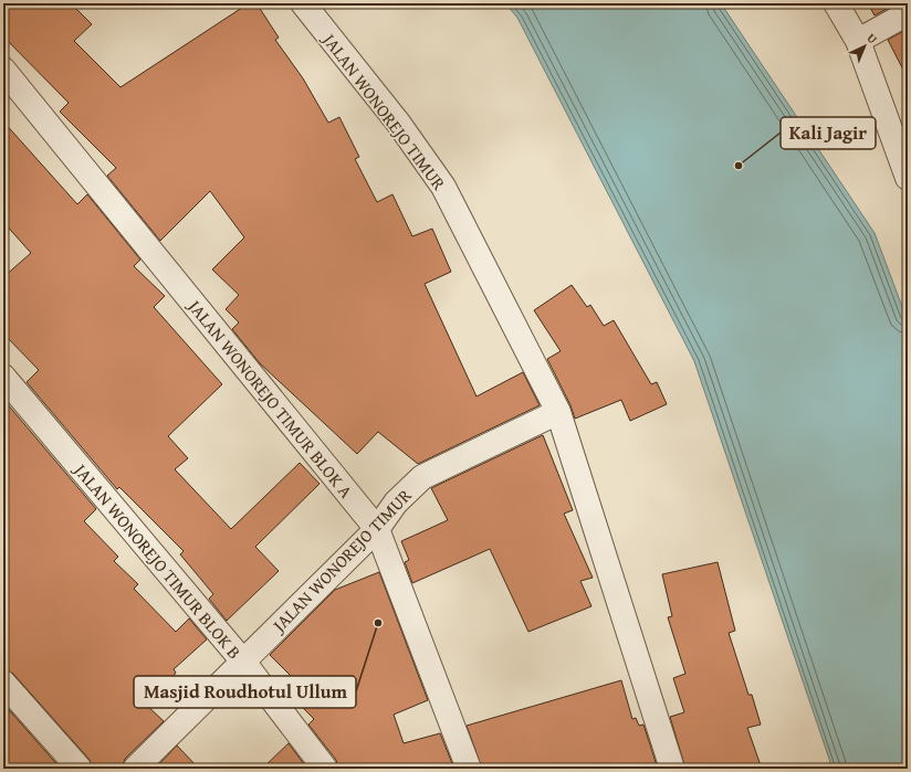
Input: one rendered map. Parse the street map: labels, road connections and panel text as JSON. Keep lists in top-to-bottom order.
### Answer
{
  "streets": {
    "street": ["JALAN WONOREJO TIMUR", "JALAN WONOREJO TIMUR BLOK A", "JALAN WONOREJO TIMUR BLOK B"]
  },
  "crossings": [
    ["JALAN WONOREJO TIMUR", "JALAN WONOREJO TIMUR BLOK A"],
    ["JALAN WONOREJO TIMUR", "JALAN WONOREJO TIMUR BLOK B"]
  ],
  "places": ["Kali Jagir", "Masjid Roudhotul Ullum"],
  "north": "top right"
}
